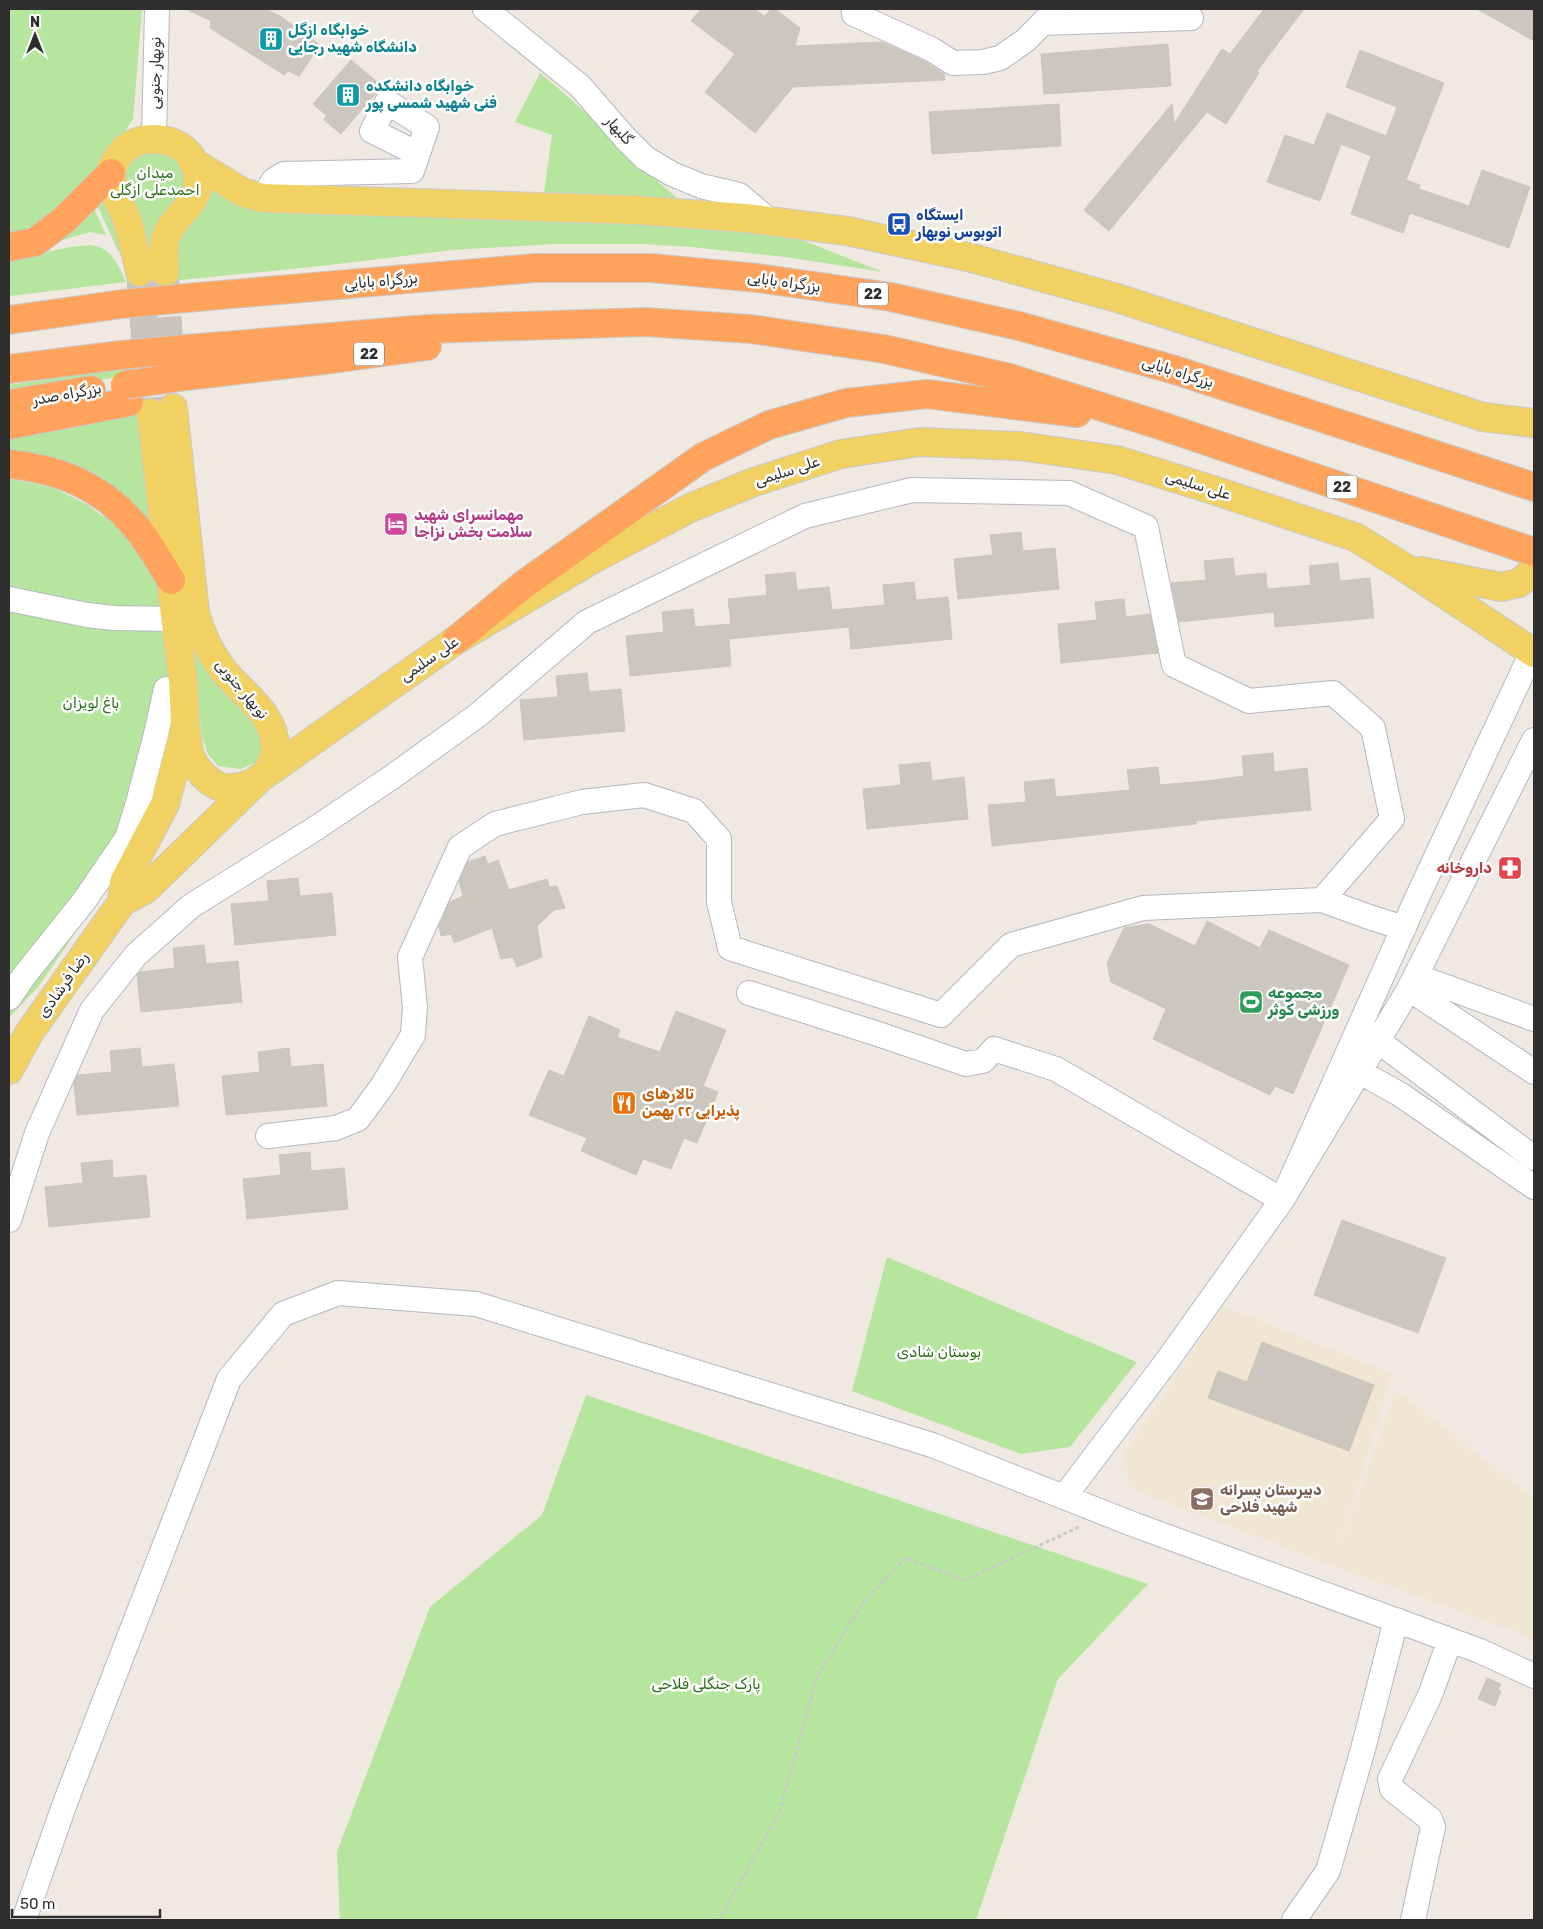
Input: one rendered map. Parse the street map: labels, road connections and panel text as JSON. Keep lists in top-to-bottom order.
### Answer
{
  "streets": {
    "highway": ["بزرگراه بابایی", "22", "بزرگراه صدر"],
    "main road": ["نوبهار جنوبی", "علی سلیمی", "رضا فرشادی"],
    "street": ["گلبهار"]
  },
  "crossings": [
    ["نوبهار جنوبی", "22"],
    ["نوبهار جنوبی", "بزرگراه صدر"],
    ["نوبهار جنوبی", "علی سلیمی"],
    ["22", "بزرگراه صدر"],
    ["علی سلیمی", "رضا فرشادی"]
  ],
  "parks": [
    "میدان احمدعلی ازگلی",
    "باغ لویزان",
    "بوستان شادی",
    "پارک جنگلی فلاحی"
  ],
  "places": {
    "building": ["خوابگاه ازگل دانشگاه شهید رجایی", "خوابگاه دانشکده فنی شهید شمسی پور"],
    "bus stop": ["ایستگاه اتوبوس نوبهار"],
    "hotel": ["مهمانسرای شهید سلامت بخش نزاجا"],
    "pharmacy": ["داروخانه"],
    "sports": ["مجموعه ورزشی کوثر"],
    "restaurant": ["تالارهای پذیرایی ۲۲ بهمن"],
    "school or university": ["دبیرستان پسرانه شهید فلاحی"]
  },
  "scale_bar": "50 m",
  "north": "top"
}
